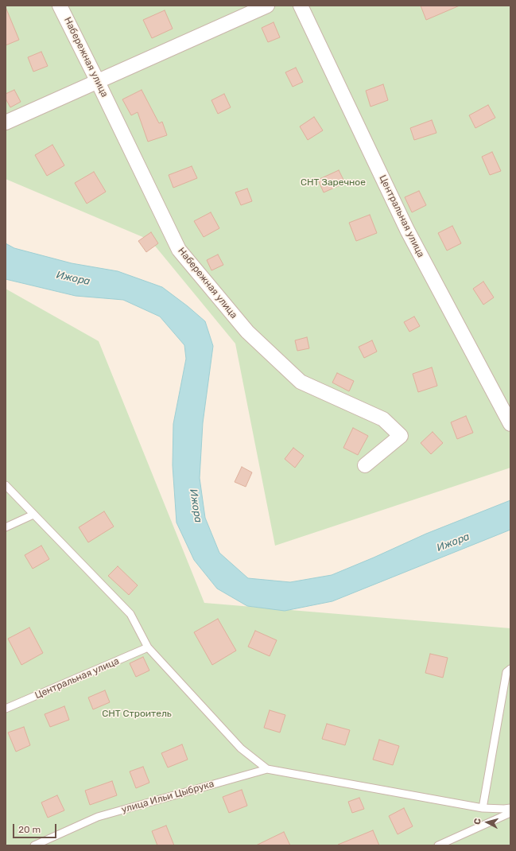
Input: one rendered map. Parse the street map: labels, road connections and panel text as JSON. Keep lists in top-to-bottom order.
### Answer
{
  "streets": {
    "street": ["Набережная улица", "Центральная улица"],
    "lane": ["улица Ильи Цыбрука"]
  },
  "water": ["Ижора"],
  "parks": ["СНТ Заречное", "СНТ Строитель"],
  "scale_bar": "20 m",
  "north": "left"
}
